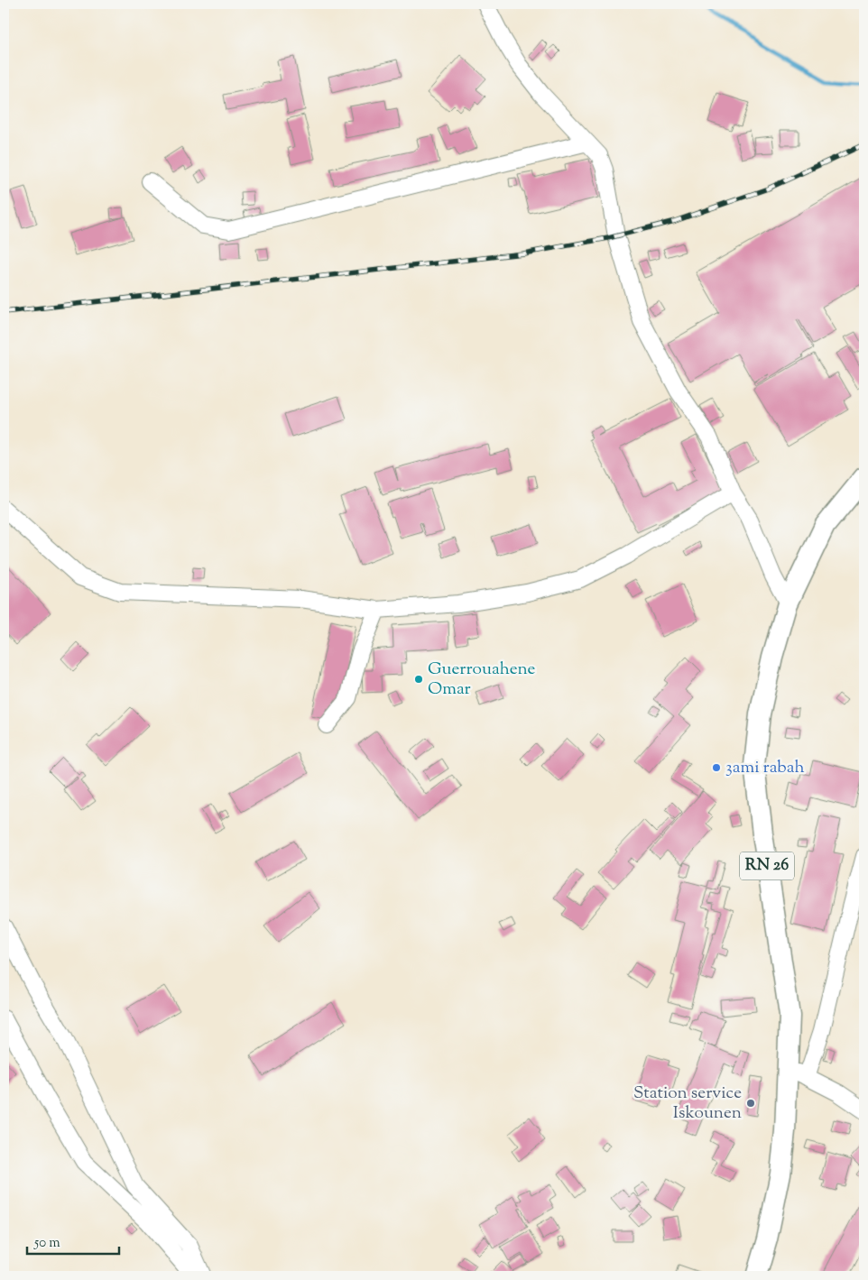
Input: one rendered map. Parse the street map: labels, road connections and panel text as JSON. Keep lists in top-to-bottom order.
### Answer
{
  "streets": {
    "main road": ["RN 26"]
  },
  "places": ["Guerrouahene Omar", "3ami rabah", "Station service Iskounen"],
  "scale_bar": "50 m"
}
